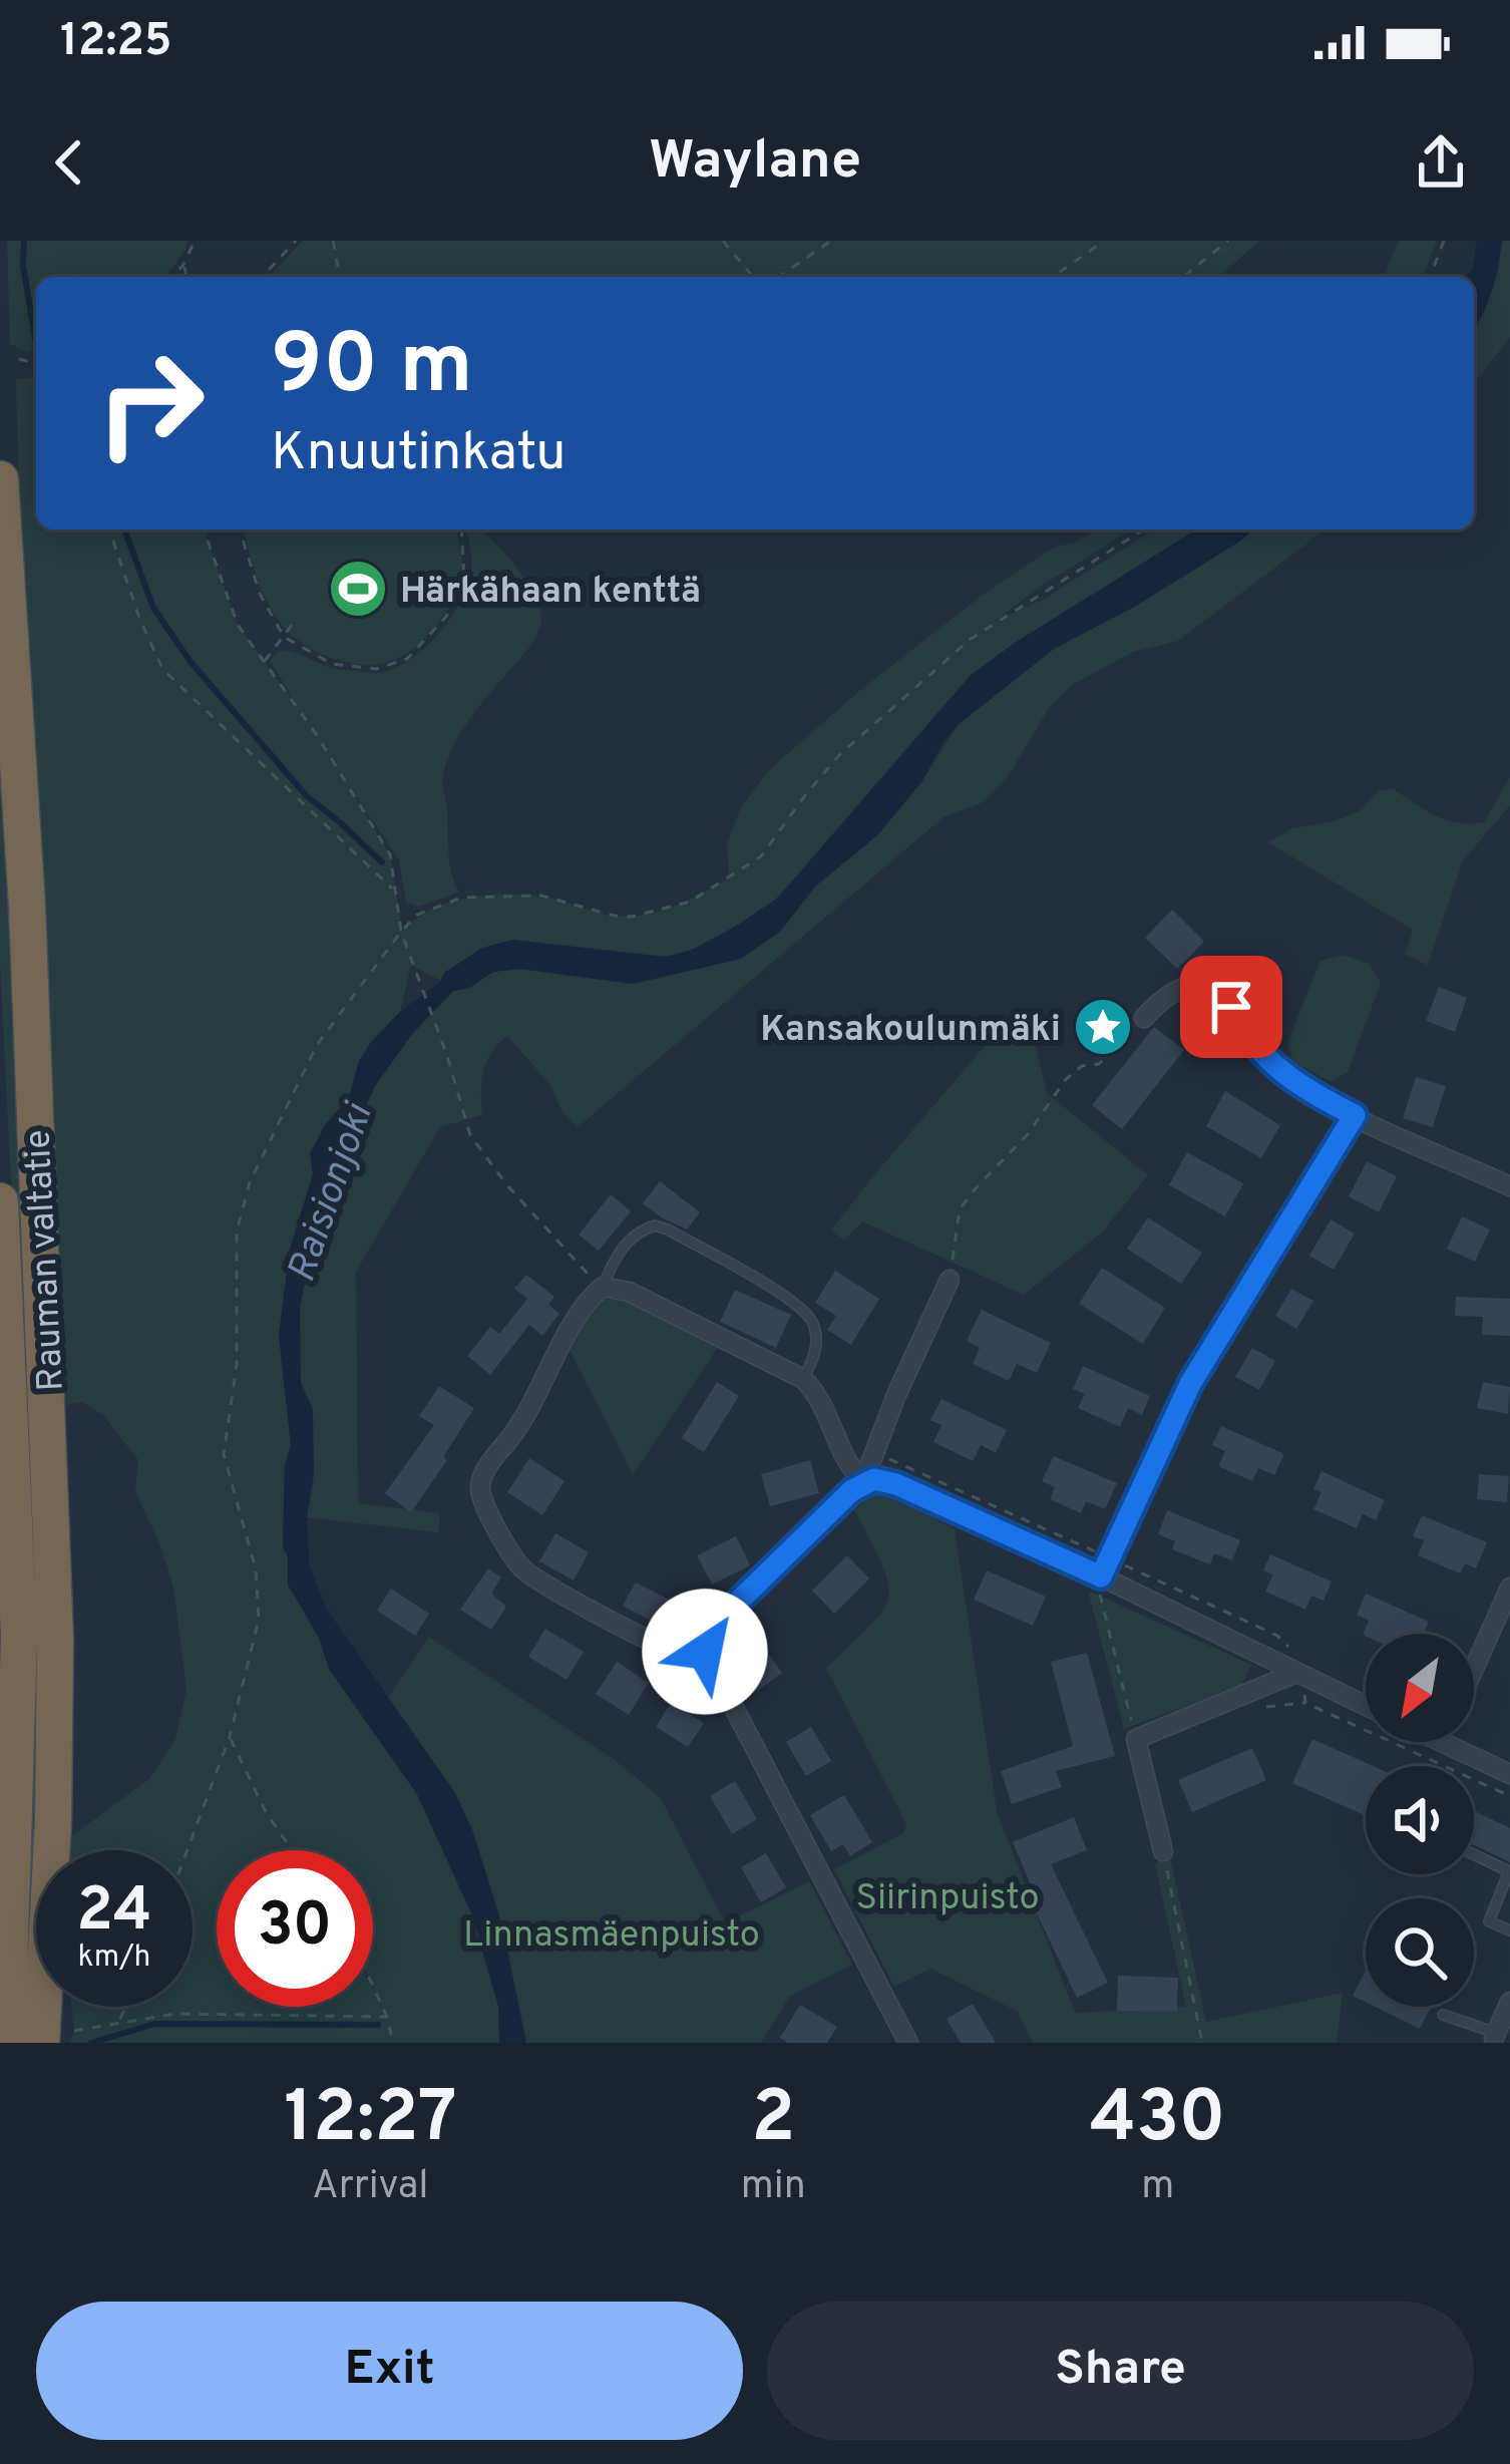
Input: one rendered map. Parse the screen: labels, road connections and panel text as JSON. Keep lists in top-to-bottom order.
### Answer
{
  "streets": {
    "highway": ["Rauman valtatie"]
  },
  "water": ["Raisionjoki"],
  "parks": ["Siirinpuisto", "Linnasmäenpuisto"],
  "places": {
    "sports": ["Härkähaan kenttä"],
    "place": ["Kansakoulunmäki"]
  },
  "north": "bottom left",
  "page": {
    "status": "12:25",
    "header": "Waylane",
    "turn": ["90 m", "Knuutinkatu"],
    "speed": "24 km/h",
    "limit": "30",
    "eta": [
      "12:27",
      "Arrival",
      "2",
      "min",
      "430",
      "m"
    ],
    "buttons": ["Exit", "Share"]
  }
}
